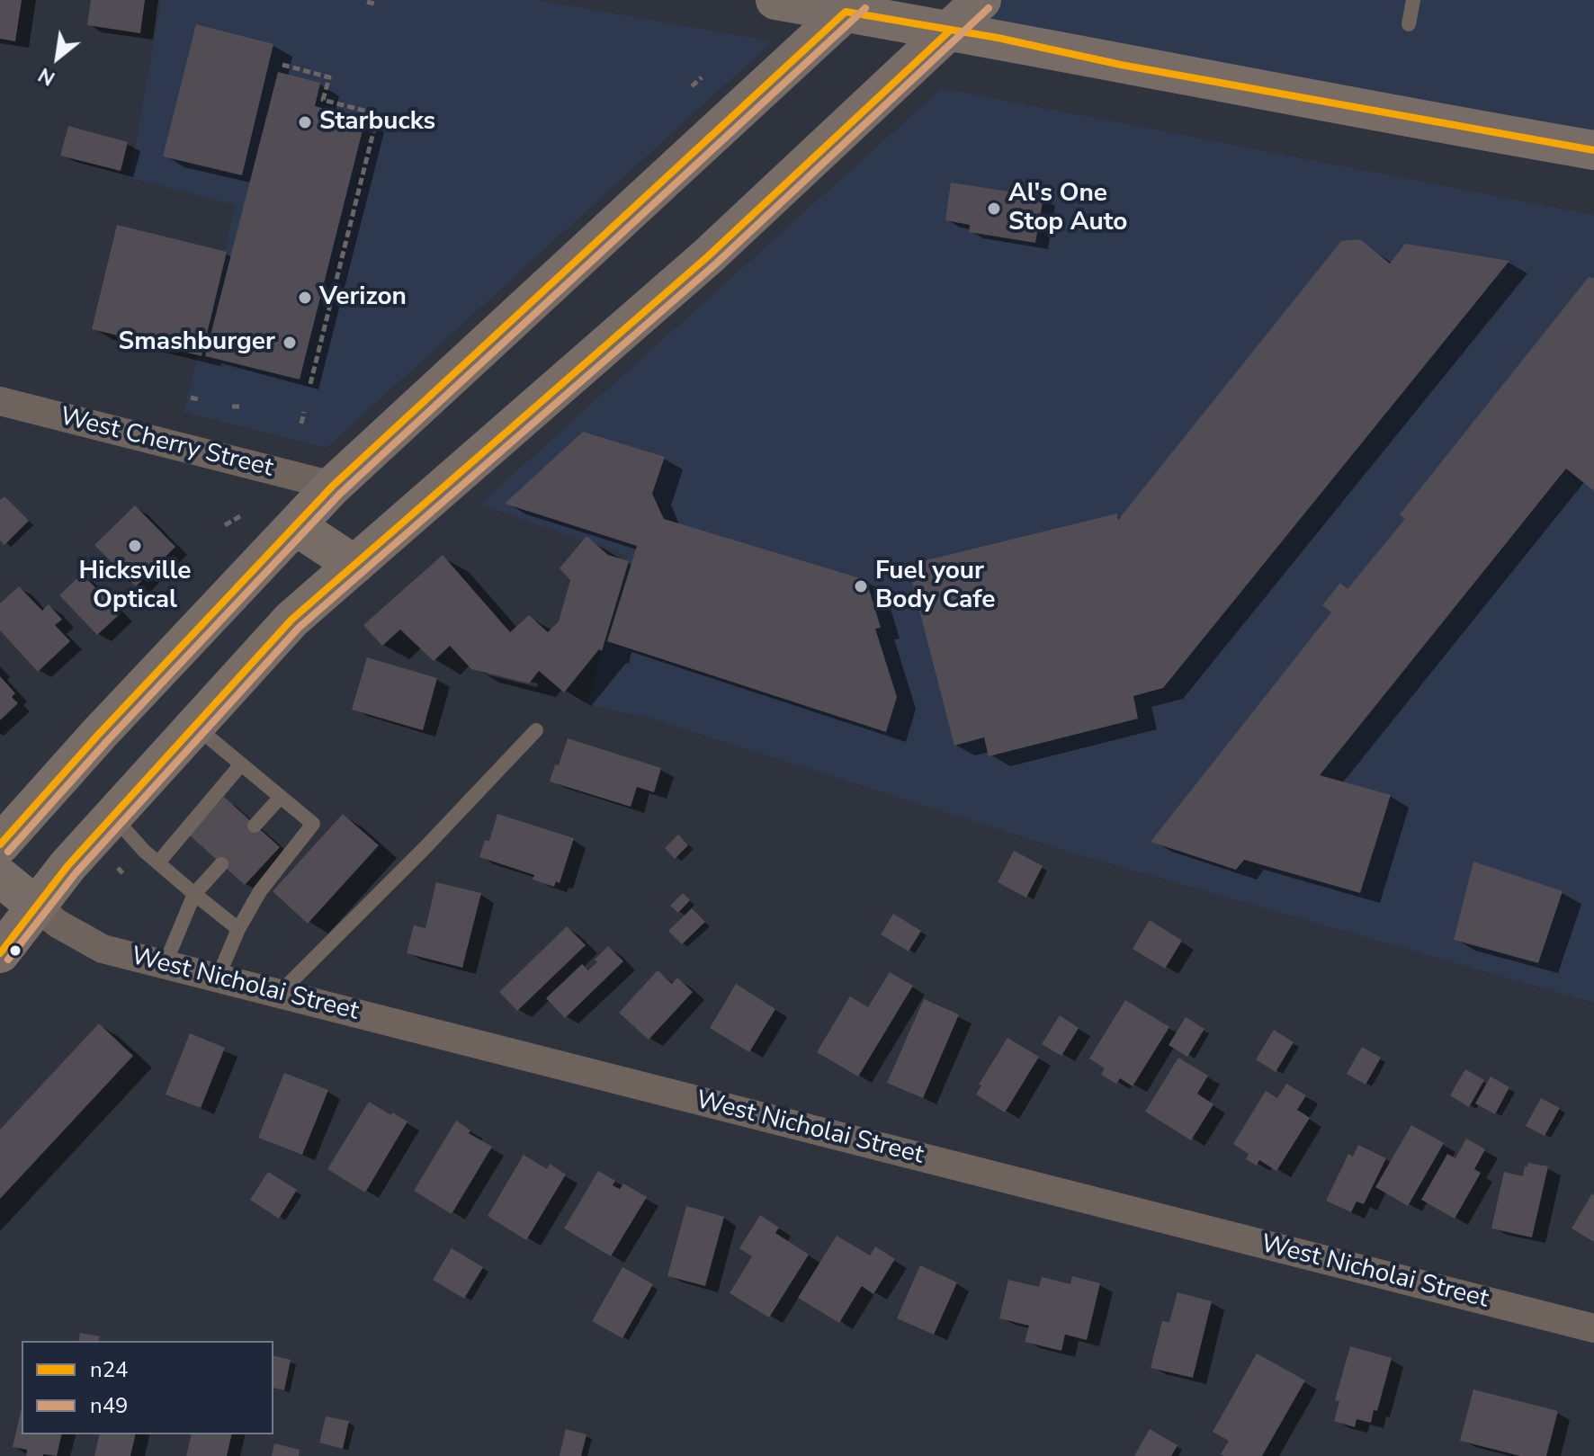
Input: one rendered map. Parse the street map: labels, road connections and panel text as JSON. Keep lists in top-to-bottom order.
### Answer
{
  "streets": {
    "street": ["West Cherry Street", "West Nicholai Street"]
  },
  "places": [
    "Starbucks",
    "Al's One Stop Auto",
    "Verizon",
    "Smashburger",
    "Hicksville Optical",
    "Fuel your Body Cafe"
  ],
  "lines": ["transit line n49", "transit line n24"],
  "legend": ["n24", "n49"],
  "north": "bottom left"
}
